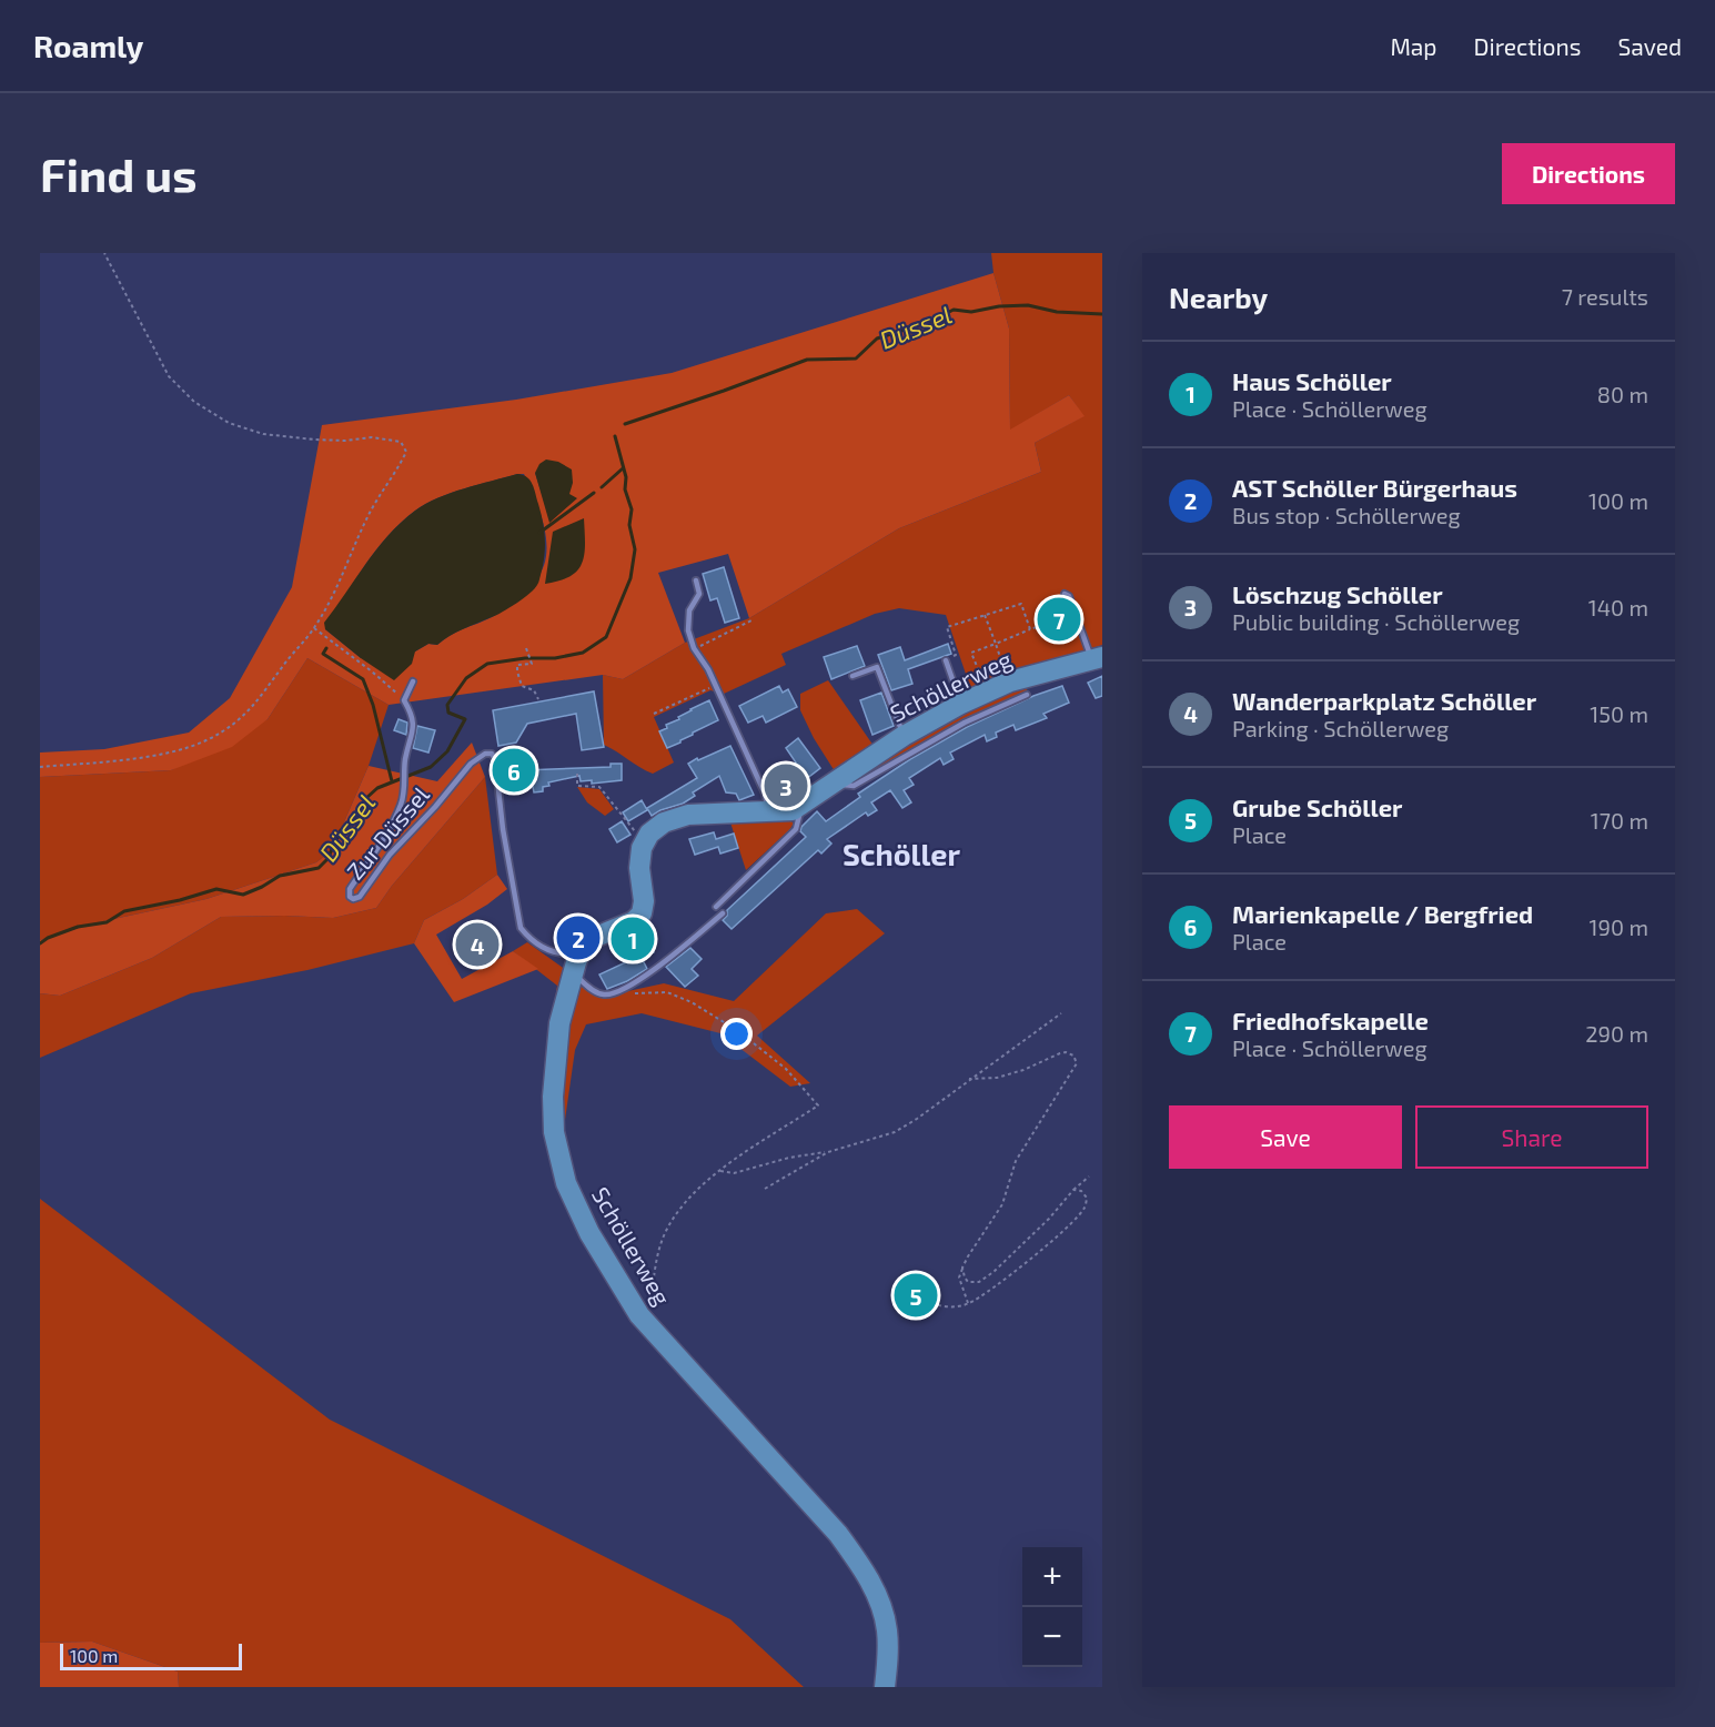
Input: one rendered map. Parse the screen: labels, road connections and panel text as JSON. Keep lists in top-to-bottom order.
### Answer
{
  "streets": {
    "street": ["Schöllerweg"],
    "lane": ["Zur Düssel"]
  },
  "crossings": [
    ["Schöllerweg", "Zur Düssel"]
  ],
  "districts": ["Schöller"],
  "water": ["Düssel"],
  "scale_bar": "100 m",
  "page": {
    "header": "Roamly",
    "nav": ["Map", "Directions", "Saved"],
    "buttons": [
      "Directions",
      ["Save", "Share"]
    ],
    "title": "Find us",
    "heading": ["Nearby", "7 results"],
    "list": [
      {
        "mark": "1",
        "name": "Haus Schöller",
        "note": "Place · Schöllerweg",
        "value": "80 m"
      },
      {
        "mark": "2",
        "name": "AST Schöller Bürgerhaus",
        "note": "Bus stop · Schöllerweg",
        "value": "100 m"
      },
      {
        "mark": "3",
        "name": "Löschzug Schöller",
        "note": "Public building · Schöllerweg",
        "value": "140 m"
      },
      {
        "mark": "4",
        "name": "Wanderparkplatz Schöller",
        "note": "Parking · Schöllerweg",
        "value": "150 m"
      },
      {
        "mark": "5",
        "name": "Grube Schöller",
        "note": "Place",
        "value": "170 m"
      },
      {
        "mark": "6",
        "name": "Marienkapelle / Bergfried",
        "note": "Place",
        "value": "190 m"
      },
      {
        "mark": "7",
        "name": "Friedhofskapelle",
        "note": "Place · Schöllerweg",
        "value": "290 m"
      }
    ],
    "pins": [
      "7",
      "6",
      "3",
      "2",
      "1",
      "4",
      "5"
    ],
    "map_buttons": ["+", "−"],
    "scale": "100 m"
  }
}
